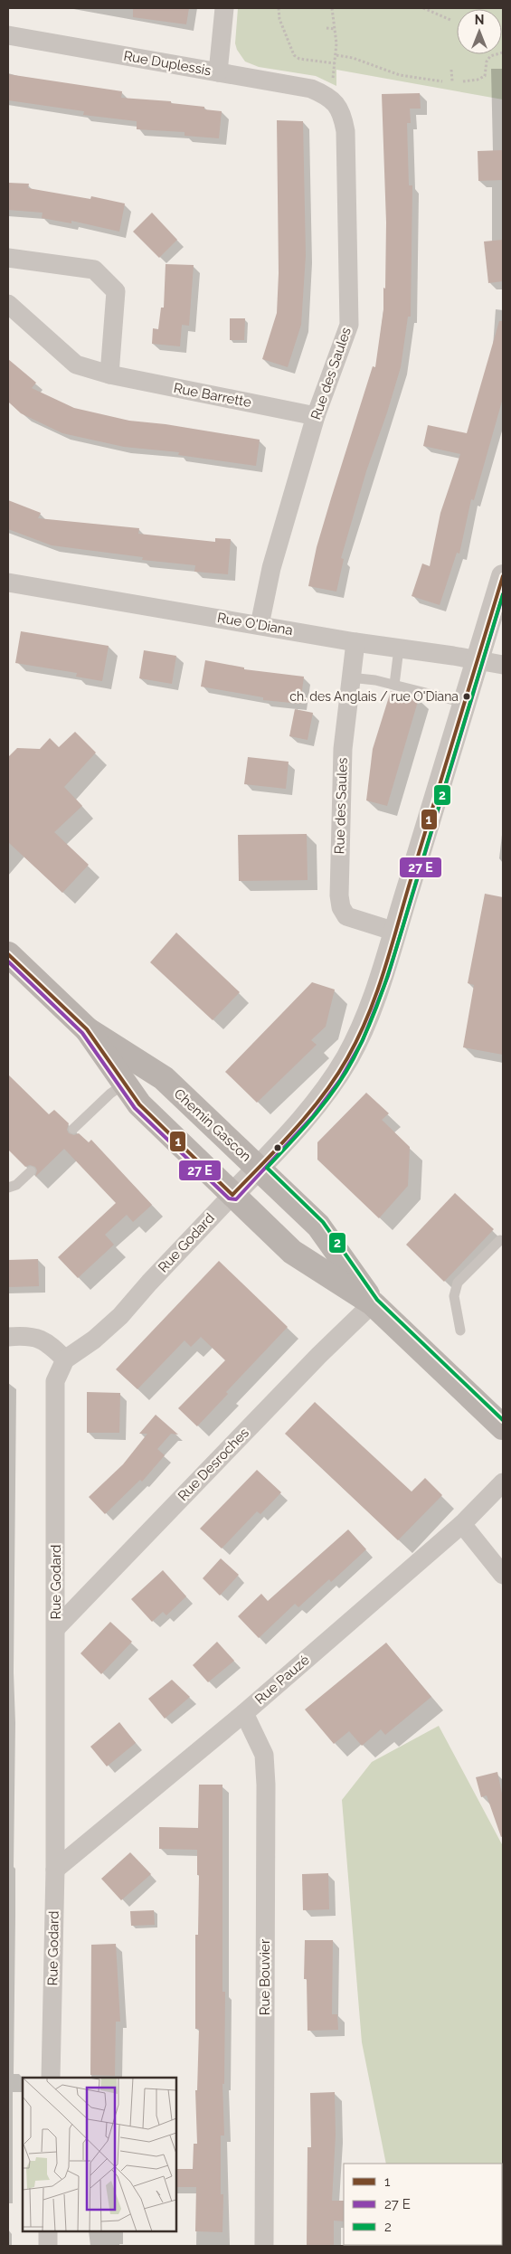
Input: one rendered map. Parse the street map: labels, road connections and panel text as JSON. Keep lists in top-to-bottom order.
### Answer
{
  "streets": {
    "main road": ["Chemin Gascon"],
    "street": [
      "Rue Duplessis",
      "Rue des Saules",
      "Rue Barrette",
      "Rue O'Diana",
      "Rue Godard",
      "Rue Desroches",
      "Rue Pauzé",
      "Rue Bouvier"
    ]
  },
  "crossings": [
    ["Rue Duplessis", "Rue des Saules"],
    ["Rue des Saules", "Rue Barrette"],
    ["Rue des Saules", "Rue O'Diana"],
    ["Rue des Saules", "Rue Godard"],
    ["Rue O'Diana", "Rue Godard"],
    ["Chemin Gascon", "Rue Godard"],
    ["Chemin Gascon", "Rue Desroches"],
    ["Rue Godard", "Rue Desroches"],
    ["Rue Godard", "Rue Pauzé"],
    ["Rue Pauzé", "Rue Bouvier"]
  ],
  "places": ["ch. des Anglais / rue O'Diana"],
  "lines": ["transit line 1", "transit line 2"],
  "legend": ["1", "27 E", "2"],
  "north": "top"
}
